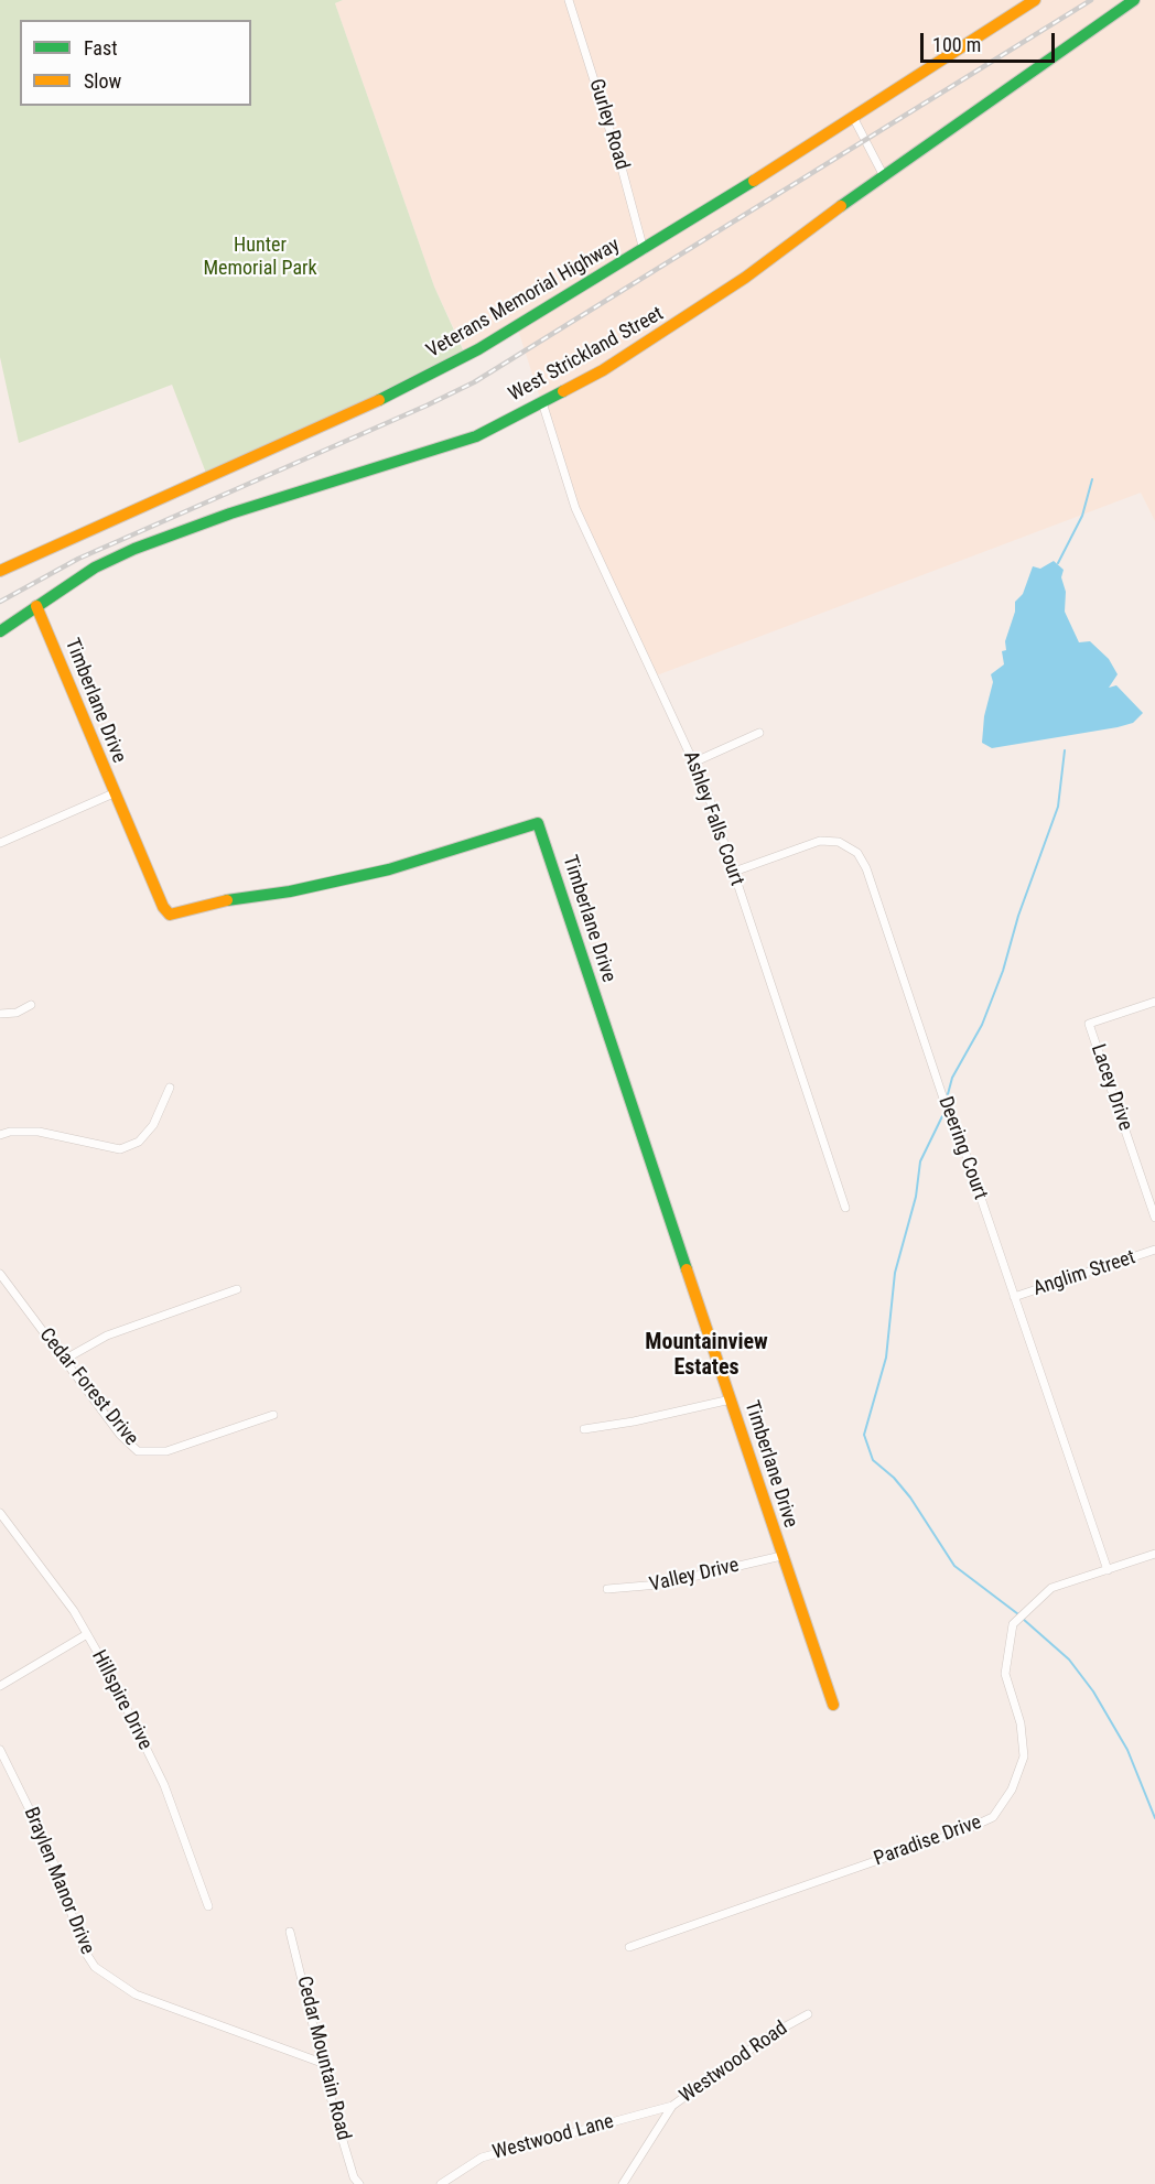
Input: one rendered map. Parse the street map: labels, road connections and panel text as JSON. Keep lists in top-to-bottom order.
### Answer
{
  "streets": {
    "street": [
      "Gurley Road",
      "Veterans Memorial Highway",
      "West Strickland Street",
      "Timberlane Drive",
      "Ashley Falls Court",
      "Lacey Drive",
      "Deering Court",
      "Anglim Street",
      "Cedar Forest Drive",
      "Valley Drive",
      "Hillspire Drive",
      "Paradise Drive",
      "Braylen Manor Drive",
      "Cedar Mountain Road",
      "Westwood Road",
      "Westwood Lane"
    ]
  },
  "crossings": [
    ["Gurley Road", "Veterans Memorial Highway"],
    ["West Strickland Street", "Timberlane Drive"],
    ["West Strickland Street", "Ashley Falls Court"],
    ["Timberlane Drive", "Valley Drive"],
    ["Ashley Falls Court", "Deering Court"],
    ["Deering Court", "Anglim Street"],
    ["Deering Court", "Paradise Drive"],
    ["Braylen Manor Drive", "Cedar Mountain Road"],
    ["Westwood Road", "Westwood Lane"]
  ],
  "districts": ["Mountainview Estates"],
  "parks": ["Hunter Memorial Park"],
  "legend": ["Fast", "Slow"],
  "scale_bar": "100 m"
}
